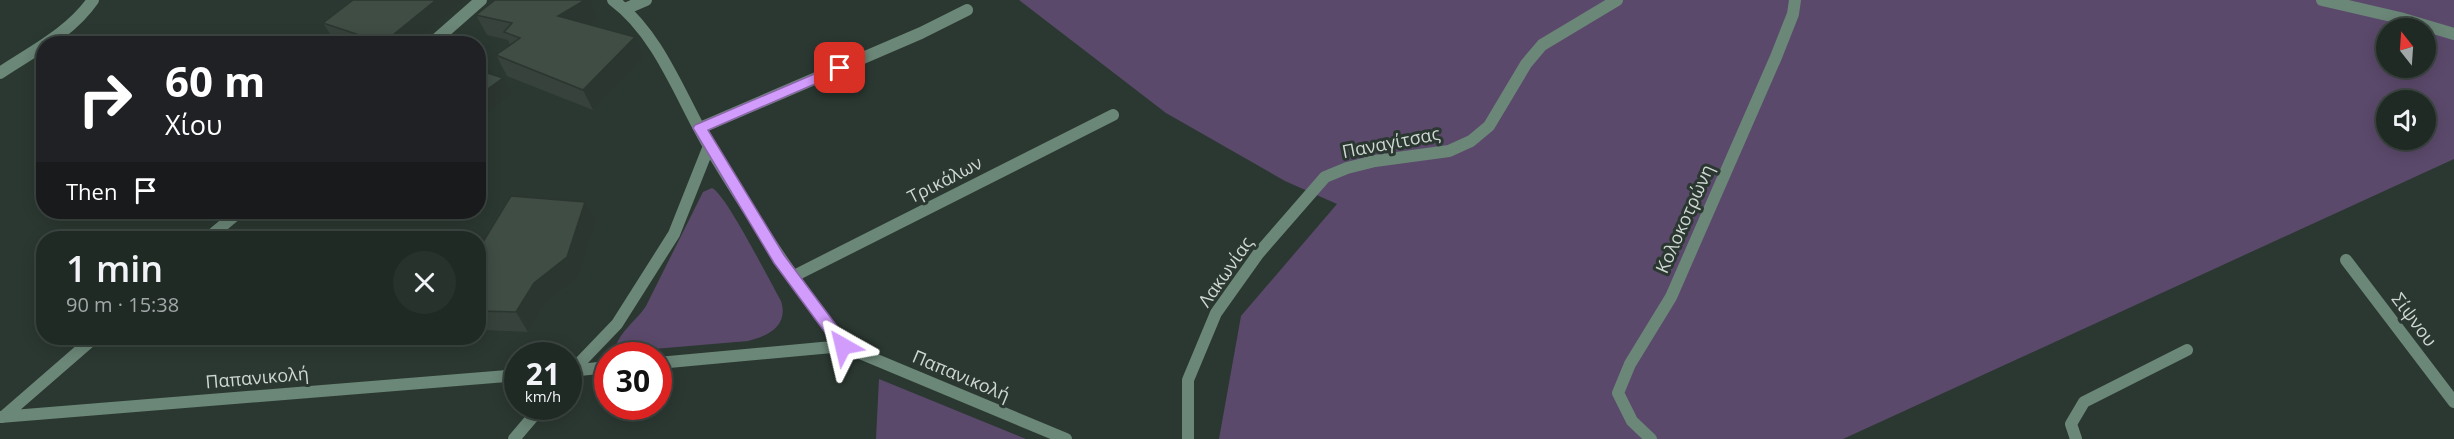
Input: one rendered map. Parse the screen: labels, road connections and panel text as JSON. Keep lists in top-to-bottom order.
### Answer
{
  "streets": {
    "street": [
      "Παναγίτσας",
      "Τρικάλων",
      "Κολοκοτρώνη",
      "Λακωνίας",
      "Σίψνου",
      "Παπανικολή"
    ]
  },
  "crossings": [
    ["Παναγίτσας", "Λακωνίας"]
  ],
  "north": "top",
  "page": {
    "turn": ["60 m", "Χίου"],
    "then": "Then",
    "heading": ["1 min", "90 m · 15:38"],
    "speed": "21 km/h",
    "limit": "30"
  }
}
